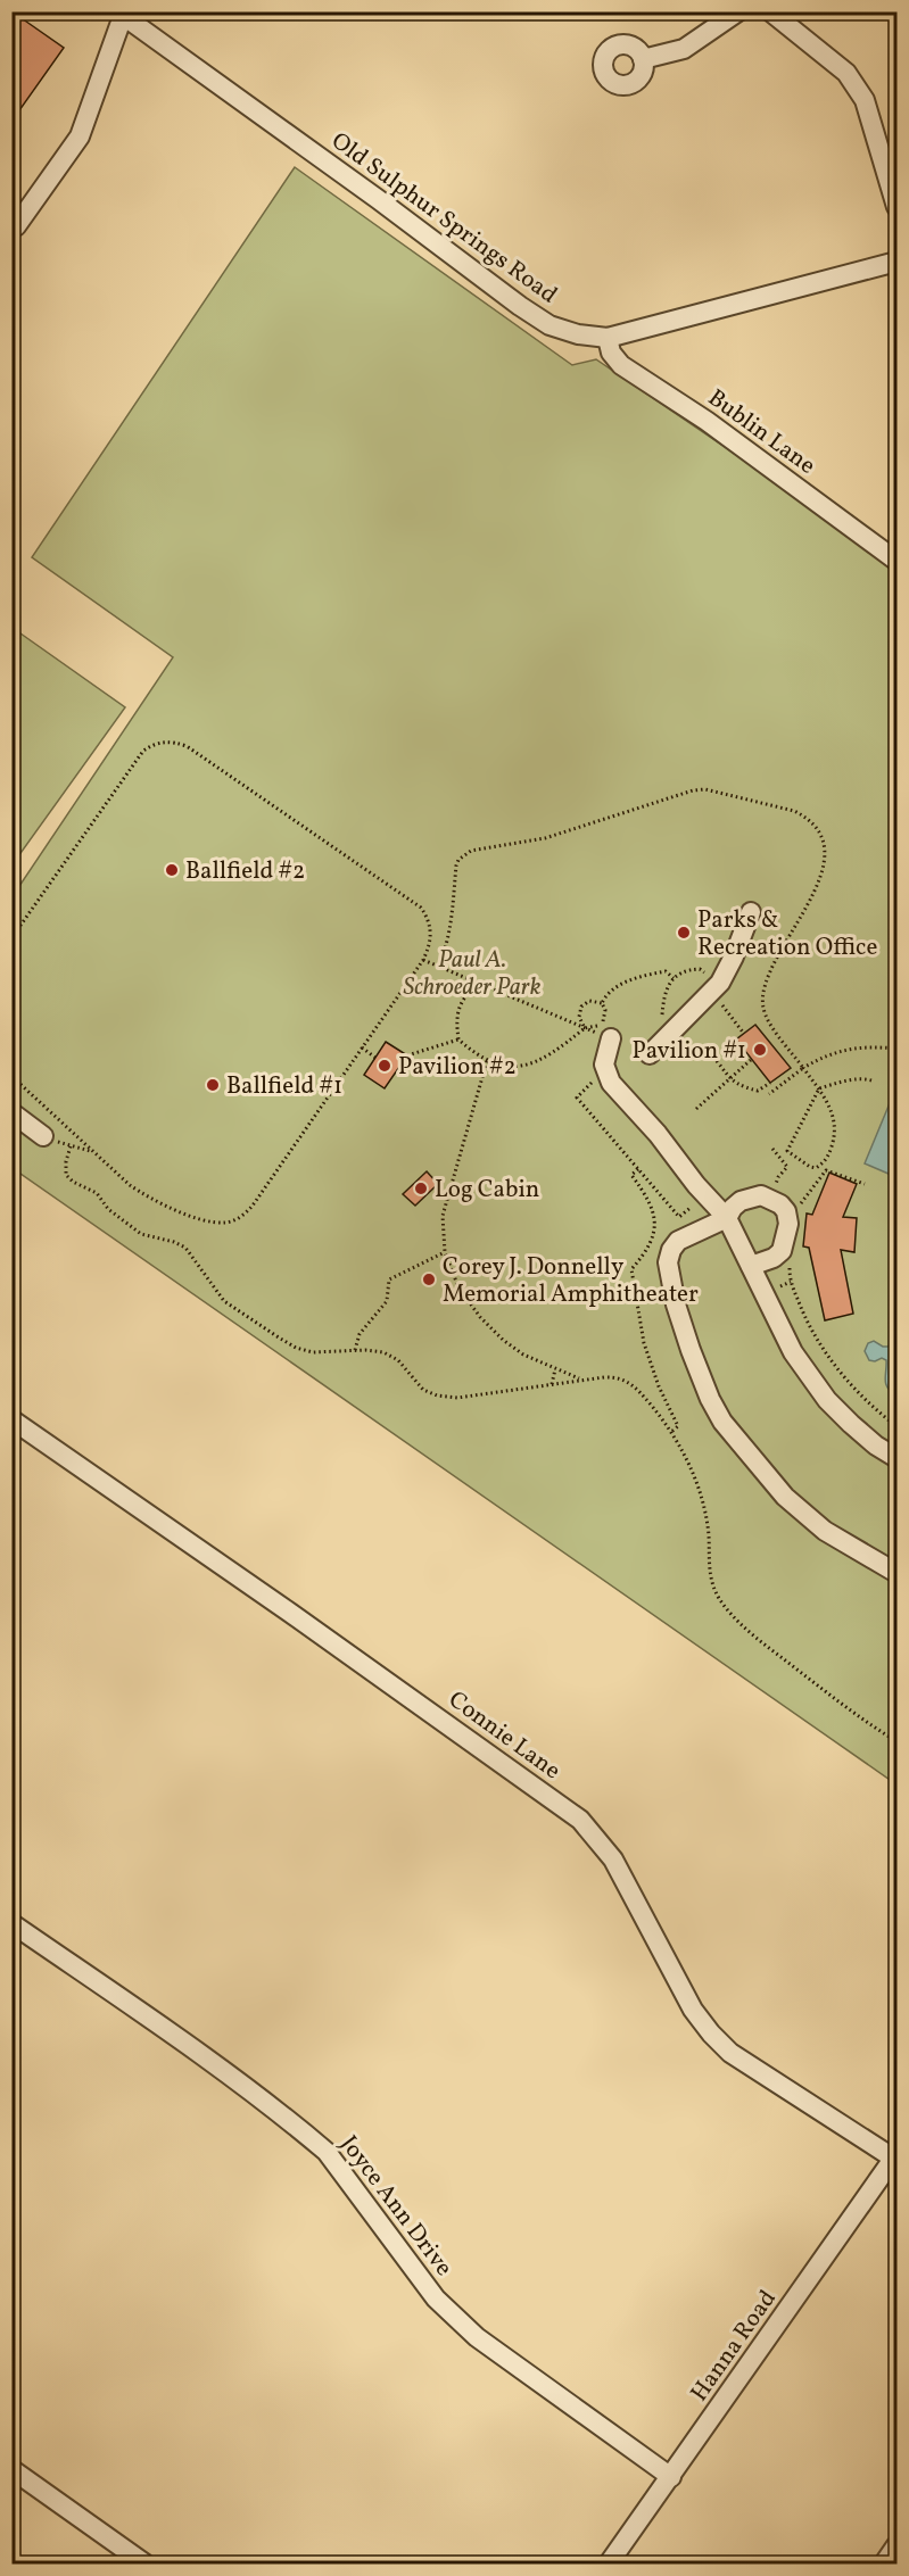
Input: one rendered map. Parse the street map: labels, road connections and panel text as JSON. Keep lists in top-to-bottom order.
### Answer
{
  "streets": {
    "street": [
      "Old Sulphur Springs Road",
      "Bublin Lane",
      "Connie Lane",
      "Joyce Ann Drive",
      "Hanna Road"
    ]
  },
  "crossings": [
    ["Old Sulphur Springs Road", "Bublin Lane"],
    ["Connie Lane", "Hanna Road"],
    ["Joyce Ann Drive", "Hanna Road"]
  ],
  "parks": ["Paul A. Schroeder Park"],
  "places": [
    "Ballfield #2",
    "Parks & Recreation Office",
    "Pavilion #1",
    "Pavilion #2",
    "Ballfield #1",
    "Log Cabin",
    "Corey J. Donnelly Memorial Amphitheater"
  ]
}
